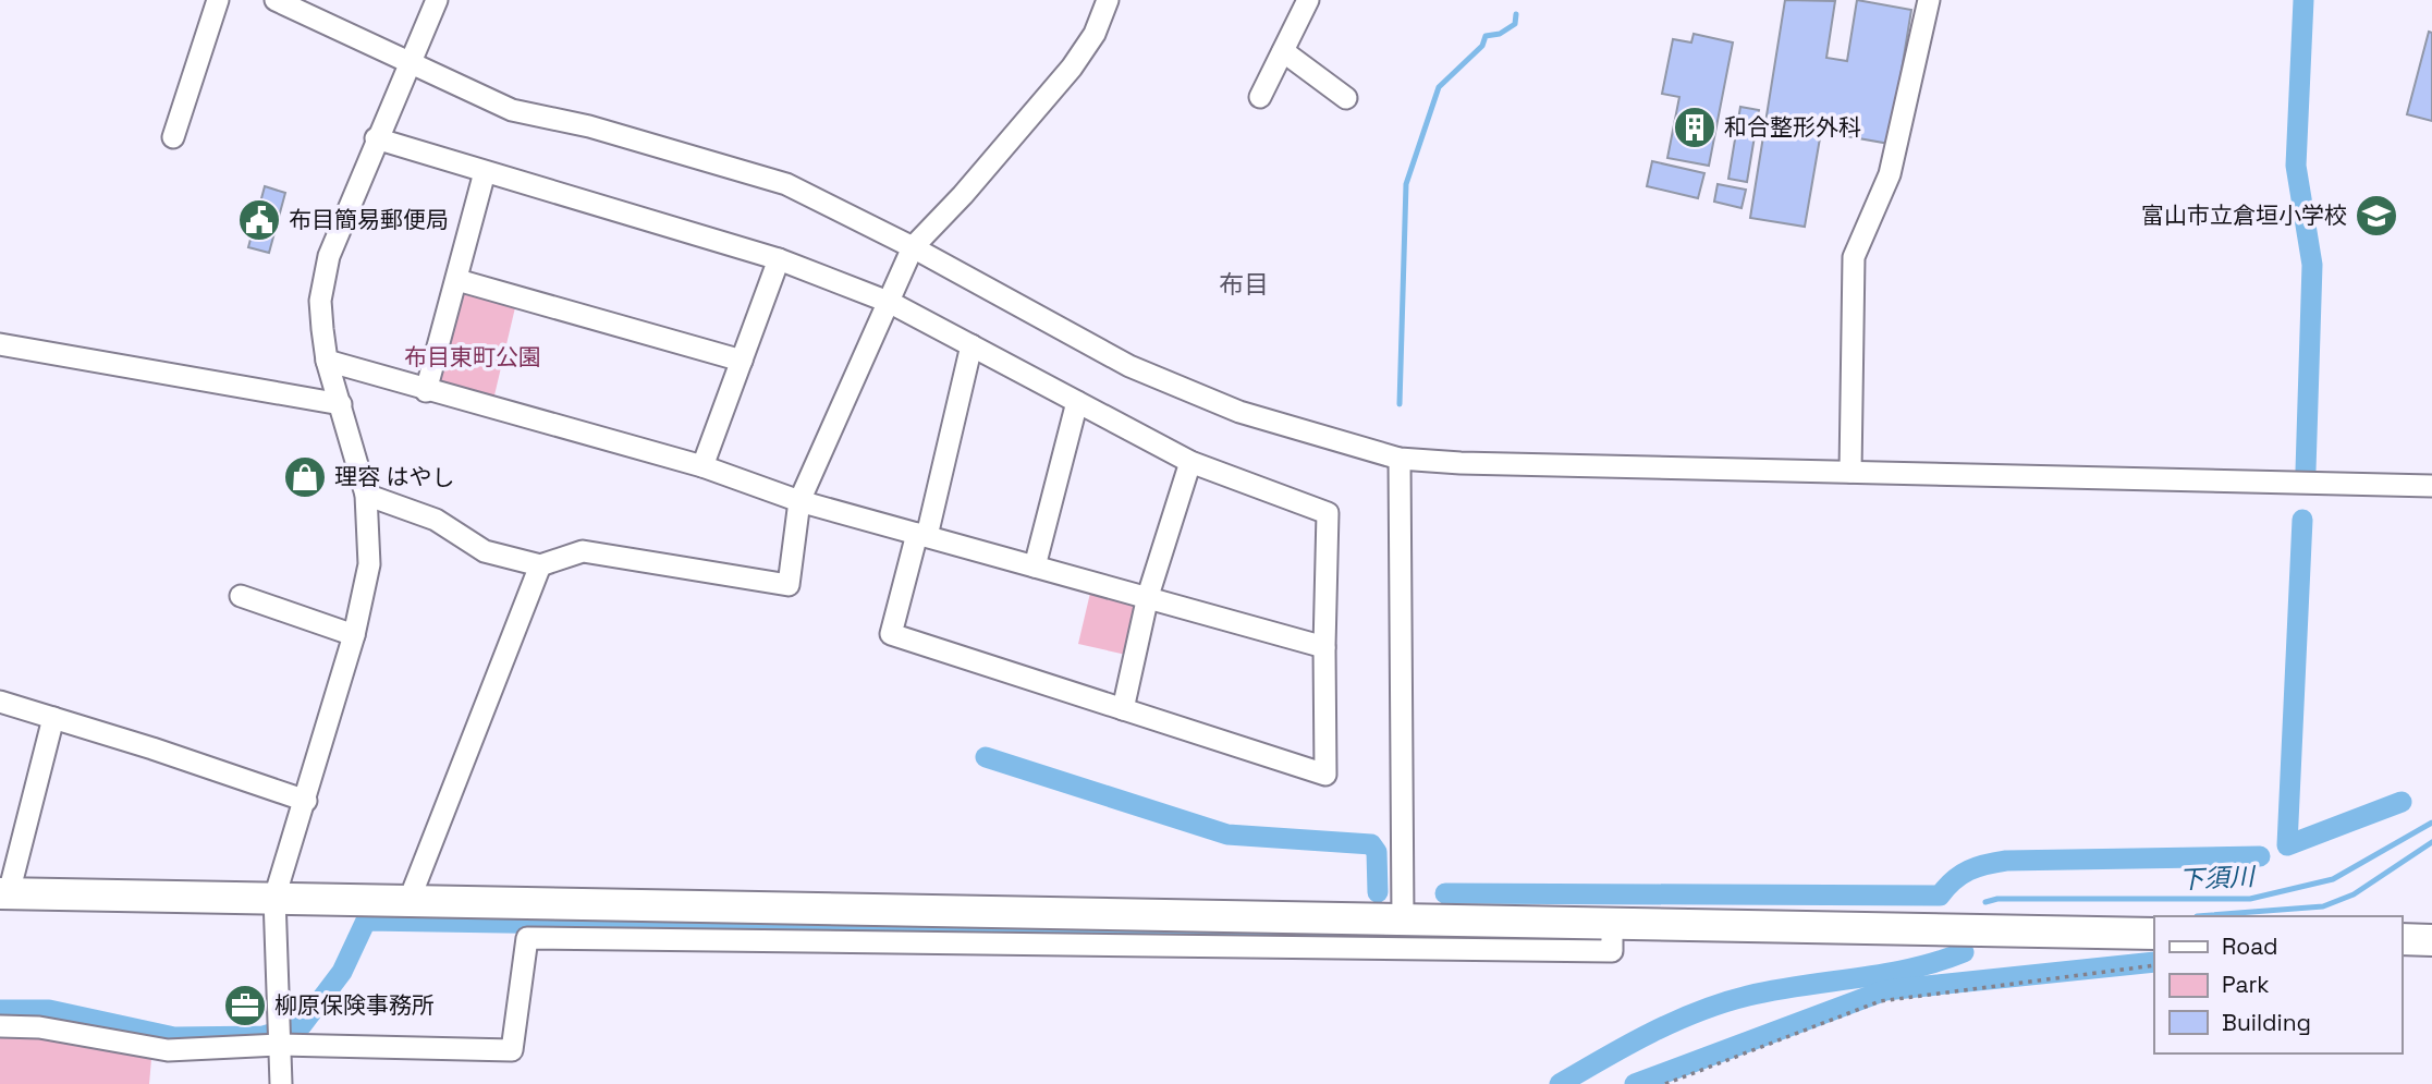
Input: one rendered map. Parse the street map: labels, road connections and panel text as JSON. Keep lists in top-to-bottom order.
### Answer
{
  "districts": ["布目"],
  "water": ["下須川"],
  "parks": ["布目東町公園"],
  "places": {
    "building": ["和合整形外科"],
    "school or university": ["富山市立倉垣小学校"],
    "public building": ["布目簡易郵便局"],
    "shop": ["理容 はやし"],
    "office": ["柳原保険事務所"]
  },
  "legend": ["Road", "Park", "Building"]
}
